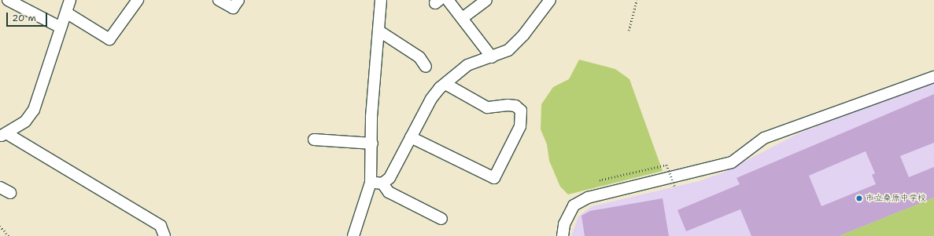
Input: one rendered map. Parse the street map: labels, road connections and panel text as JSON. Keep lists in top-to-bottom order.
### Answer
{
  "places": ["市立桑原中学校"],
  "scale_bar": "20 m"
}
